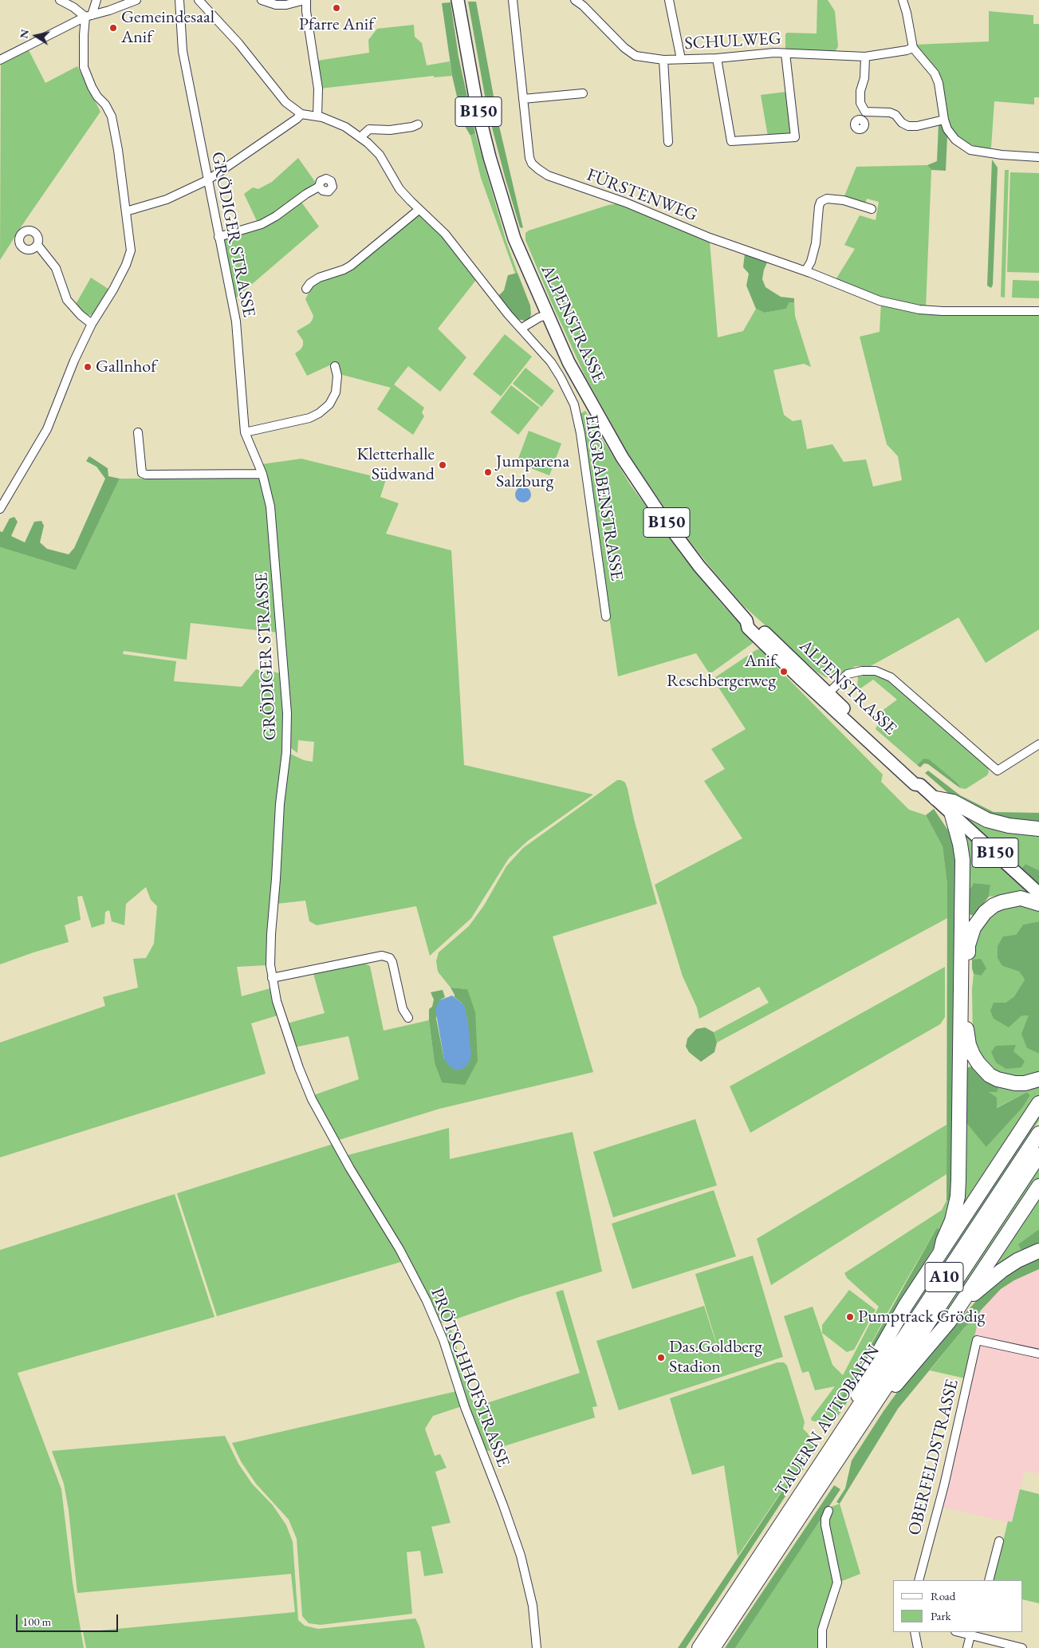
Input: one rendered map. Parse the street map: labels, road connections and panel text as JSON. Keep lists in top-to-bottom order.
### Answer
{
  "streets": {
    "highway": ["A10", "TAUERN AUTOBAHN"],
    "main road": ["B150", "ALPENSTRASSE"],
    "street": [
      "SCHULWEG",
      "FÜRSTENWEG",
      "GRÖDIGER STRASSE",
      "EISGRABENSTRASSE",
      "PRÖTSCHHOFSTRASSE",
      "OBERFELDSTRASSE"
    ]
  },
  "crossings": [
    ["GRÖDIGER STRASSE", "PRÖTSCHHOFSTRASSE"]
  ],
  "places": [
    "Pfarre Anif",
    "Gemeindesaal Anif",
    "Gallnhof",
    "Kletterhalle Südwand",
    "Jumparena Salzburg",
    "Anif Reschbergerweg",
    "Pumptrack Grödig",
    "Das.Goldberg Stadion"
  ],
  "legend": ["Road", "Park"],
  "scale_bar": "100 m",
  "north": "left"
}
